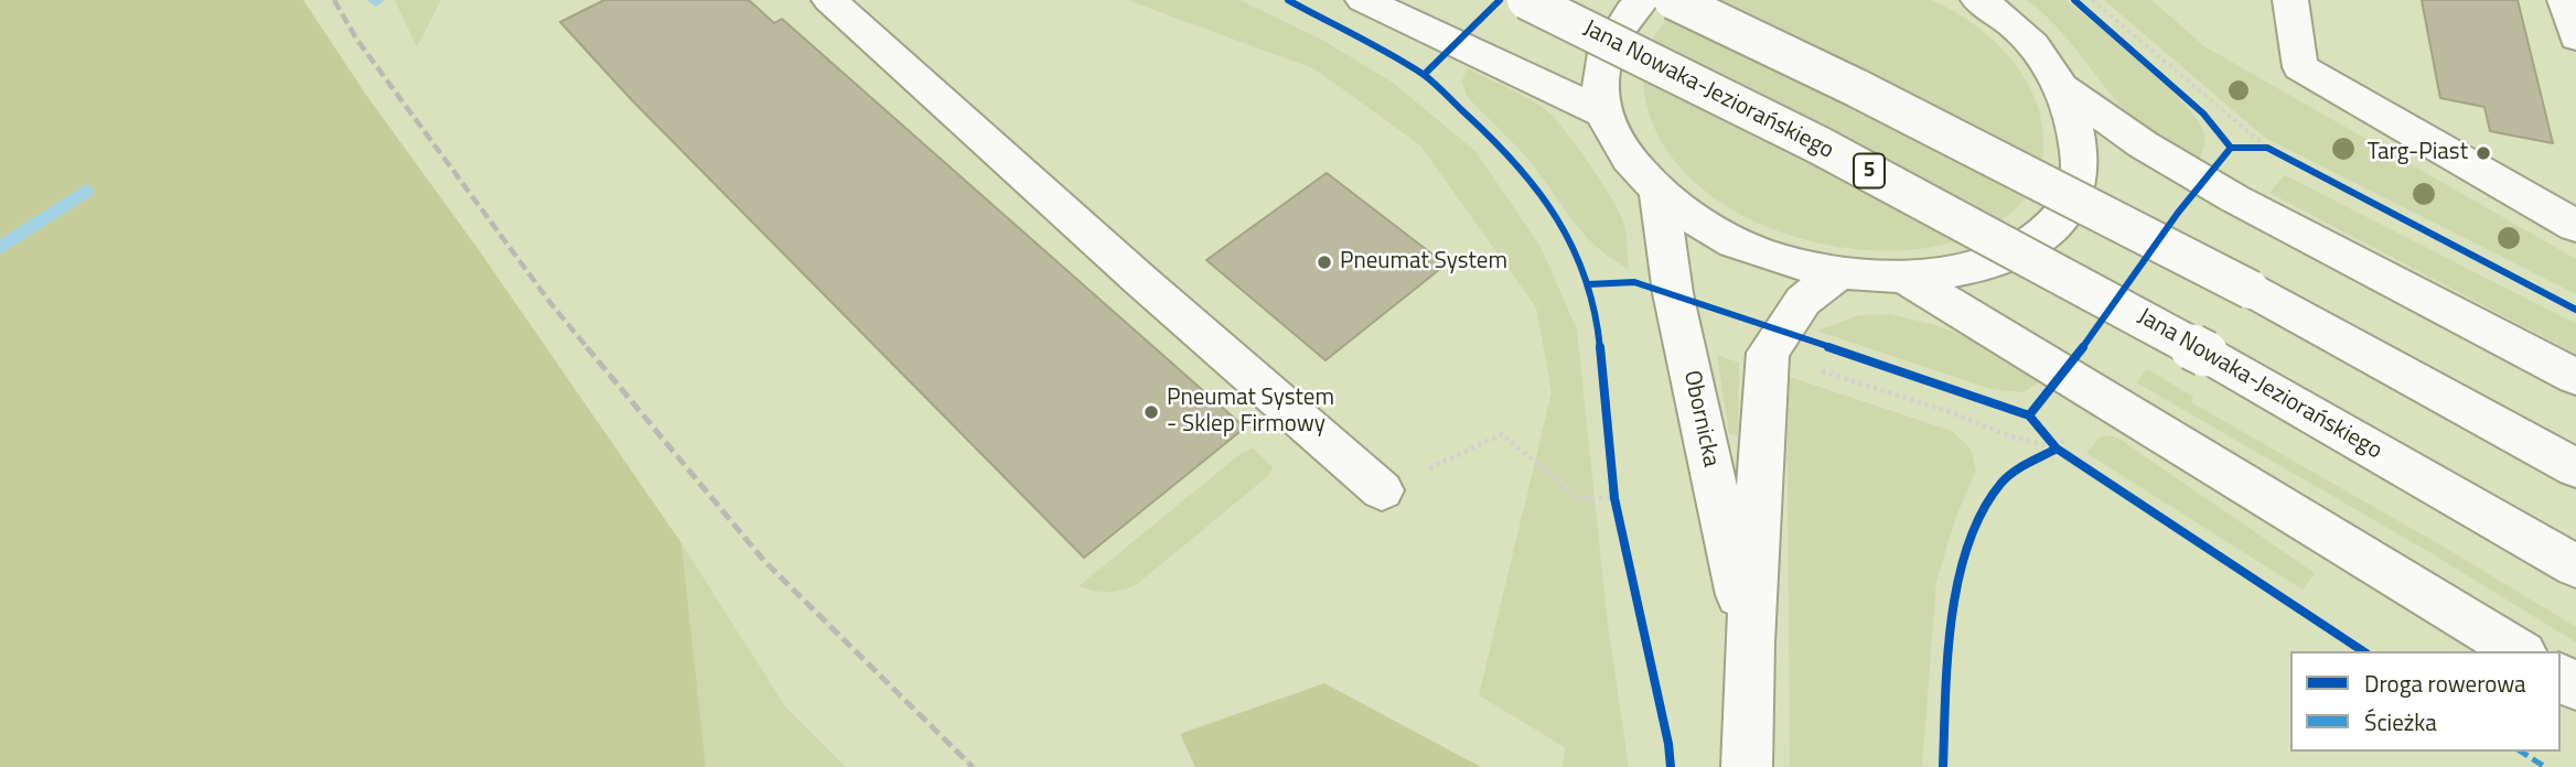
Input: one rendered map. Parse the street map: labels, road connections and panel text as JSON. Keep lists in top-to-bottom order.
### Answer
{
  "streets": {
    "main road": ["Jana Nowaka-Jeziorańskiego", "5", "Obornicka"]
  },
  "places": ["Targ-Piast", "Pneumat System", "Pneumat System - Sklep Firmowy"],
  "legend": ["Droga rowerowa", "Ścieżka"]
}
